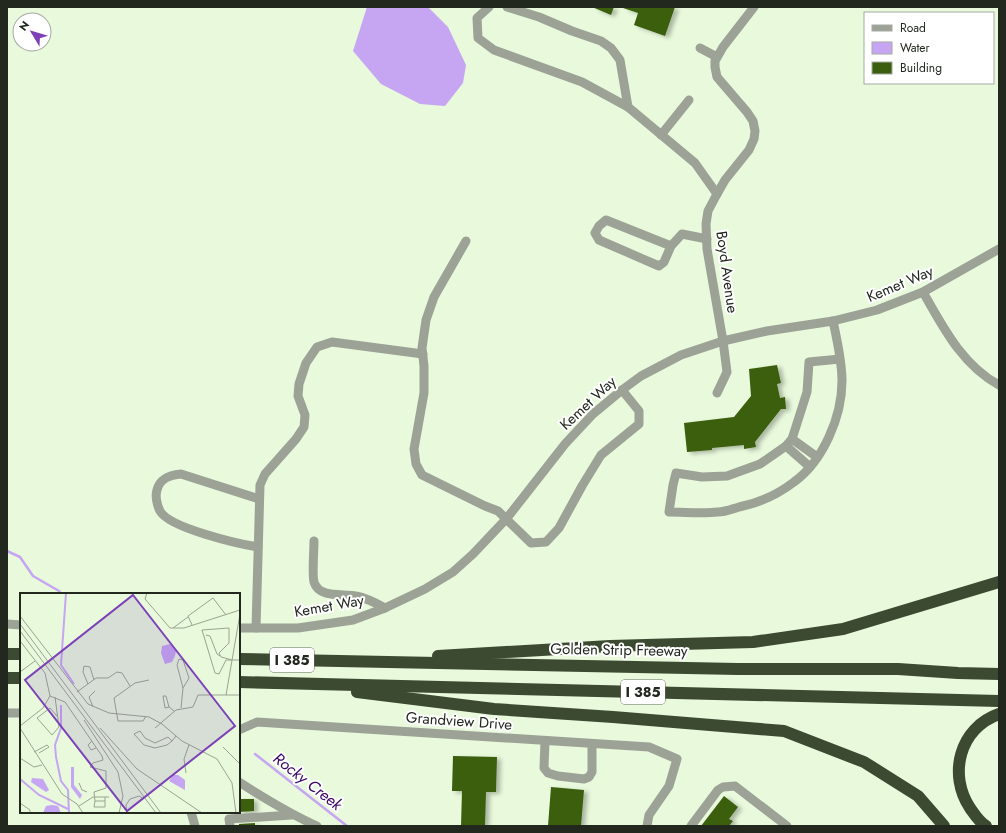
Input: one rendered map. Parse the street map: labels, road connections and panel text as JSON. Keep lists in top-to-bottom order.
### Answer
{
  "streets": {
    "highway": ["Golden Strip Freeway", "I 385"],
    "street": ["Boyd Avenue", "Kemet Way", "Grandview Drive"]
  },
  "crossings": [
    ["Boyd Avenue", "Kemet Way"]
  ],
  "water": ["Rocky Creek"],
  "legend": ["Road", "Water", "Building"],
  "north": "top left"
}
